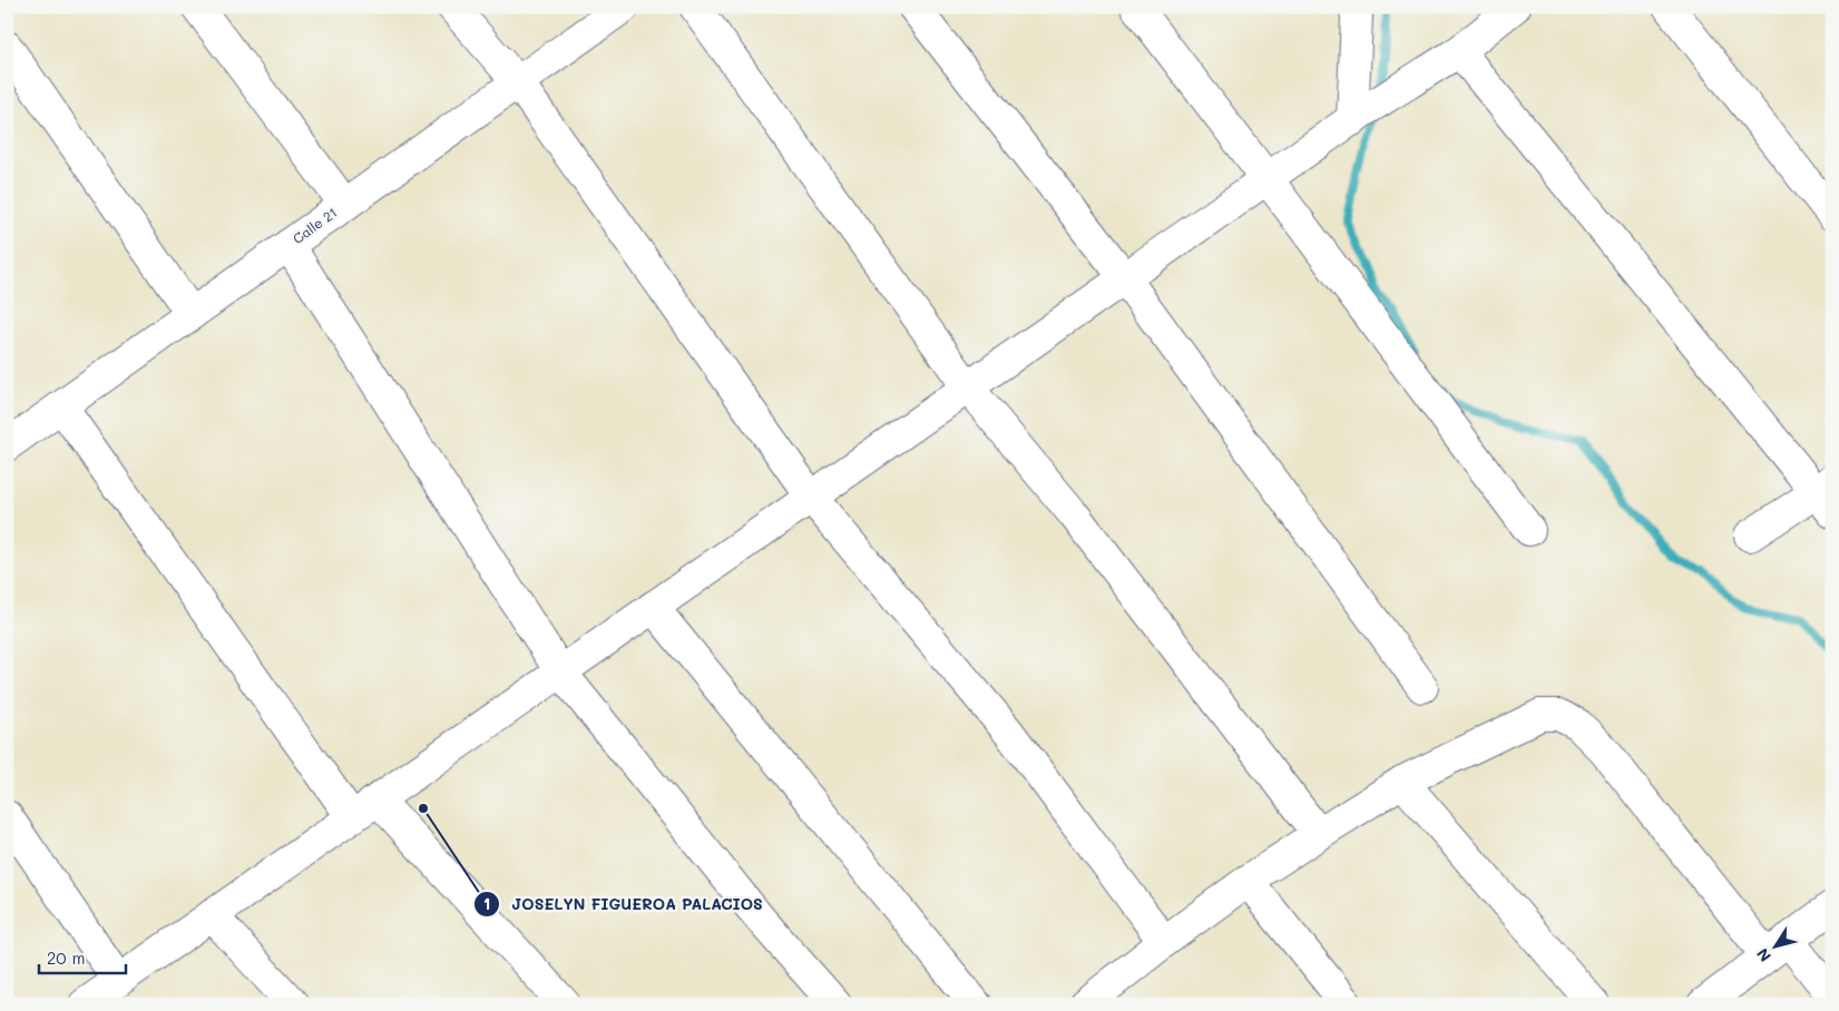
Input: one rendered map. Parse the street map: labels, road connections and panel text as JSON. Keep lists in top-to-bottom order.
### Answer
{
  "streets": {
    "street": ["Calle 21"]
  },
  "places": ["JOSELYN FIGUEROA PALACIOS"],
  "scale_bar": "20 m",
  "north": "bottom left"
}
